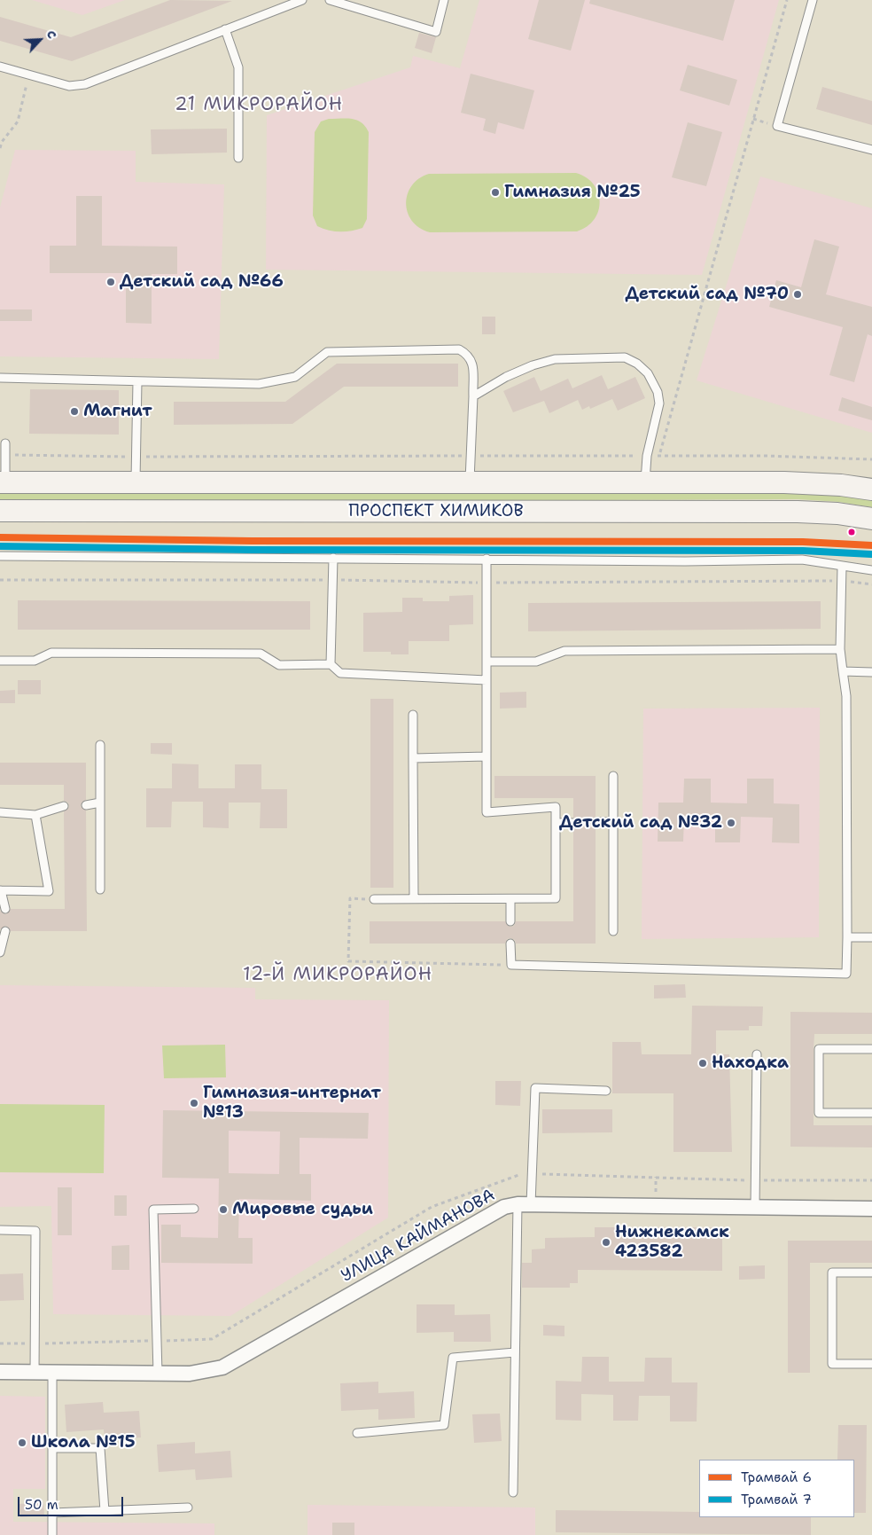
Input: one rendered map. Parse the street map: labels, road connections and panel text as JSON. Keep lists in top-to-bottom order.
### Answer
{
  "streets": {
    "main road": ["ПРОСПЕКТ ХИМИКОВ"],
    "street": ["УЛИЦА КАЙМАНОВА"]
  },
  "districts": ["21 МИКРОРАЙОН", "12-Й МИКРОРАЙОН"],
  "places": [
    "Гимназия №25",
    "Детский сад №66",
    "Детский сад №70",
    "Магнит",
    "Детский сад №32",
    "Находка",
    "Гимназия-интернат №13",
    "Мировые судьи",
    "Нижнекамск 423582",
    "Школа №15"
  ],
  "lines": ["tram line 6", "tram line 7"],
  "legend": ["Трамвай 6", "Трамвай 7"],
  "scale_bar": "50 m",
  "north": "top right"
}
